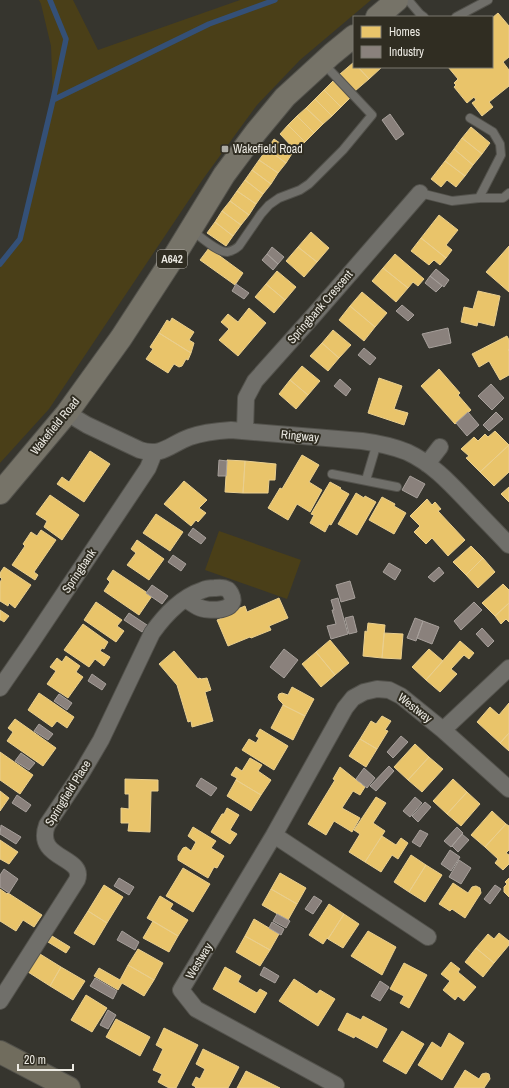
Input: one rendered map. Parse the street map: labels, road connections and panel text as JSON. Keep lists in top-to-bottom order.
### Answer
{
  "streets": {
    "main road": ["A642", "Wakefield Road"],
    "street": [
      "Springbank Crescent",
      "Ringway",
      "Springbank",
      "Westway",
      "Springfield Place"
    ]
  },
  "crossings": [
    ["Springbank Crescent", "Ringway"],
    ["Ringway", "Springbank"]
  ],
  "places": {
    "transit": ["Wakefield Road"]
  },
  "legend": ["Homes", "Industry"],
  "scale_bar": "20 m"
}
